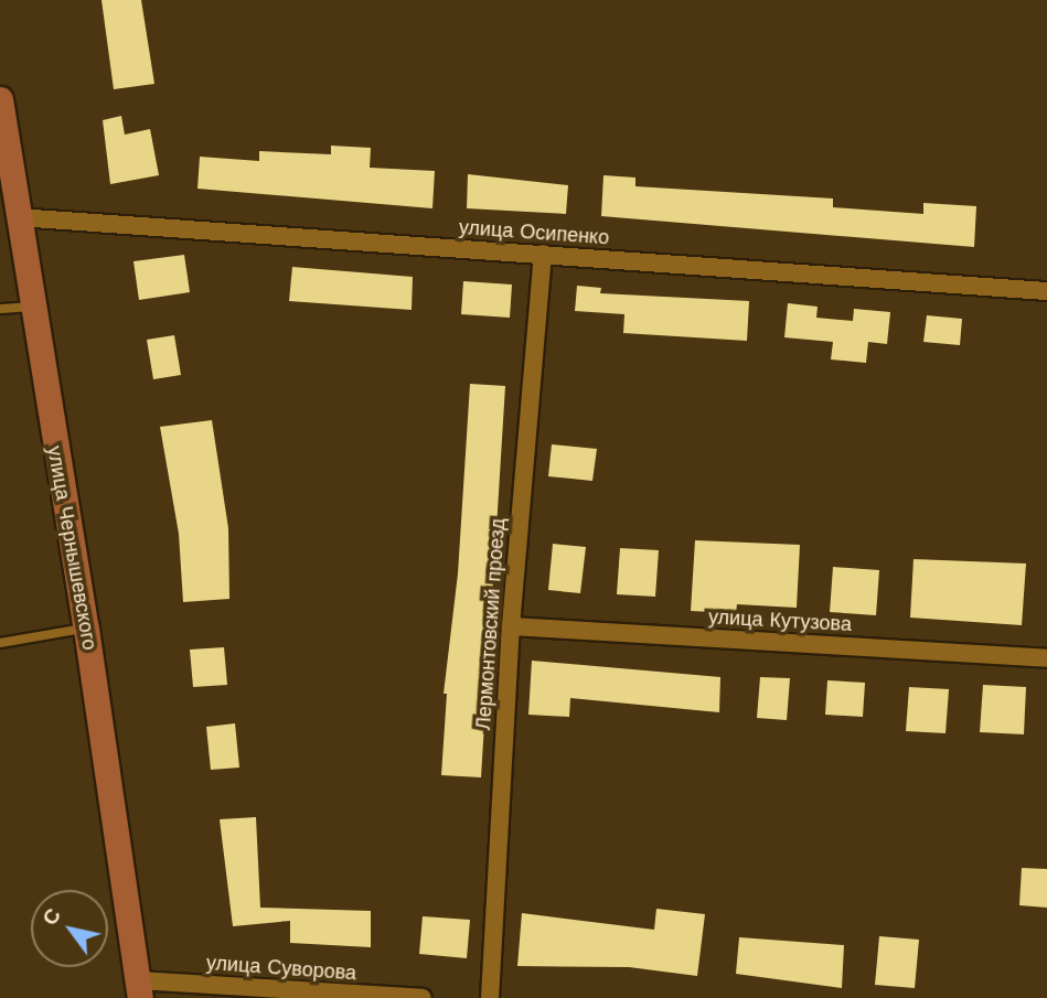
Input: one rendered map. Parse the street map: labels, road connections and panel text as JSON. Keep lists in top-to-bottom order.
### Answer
{
  "streets": {
    "main road": ["улица Чернышевского"],
    "street": [
      "улица Осипенко",
      "улица Кутузова",
      "Лермонтовский проезд",
      "улица Суворова"
    ]
  },
  "crossings": [
    ["улица Осипенко", "улица Чернышевского"],
    ["улица Осипенко", "Лермонтовский проезд"],
    ["улица Чернышевского", "улица Суворова"],
    ["улица Кутузова", "Лермонтовский проезд"]
  ],
  "north": "top left"
}
